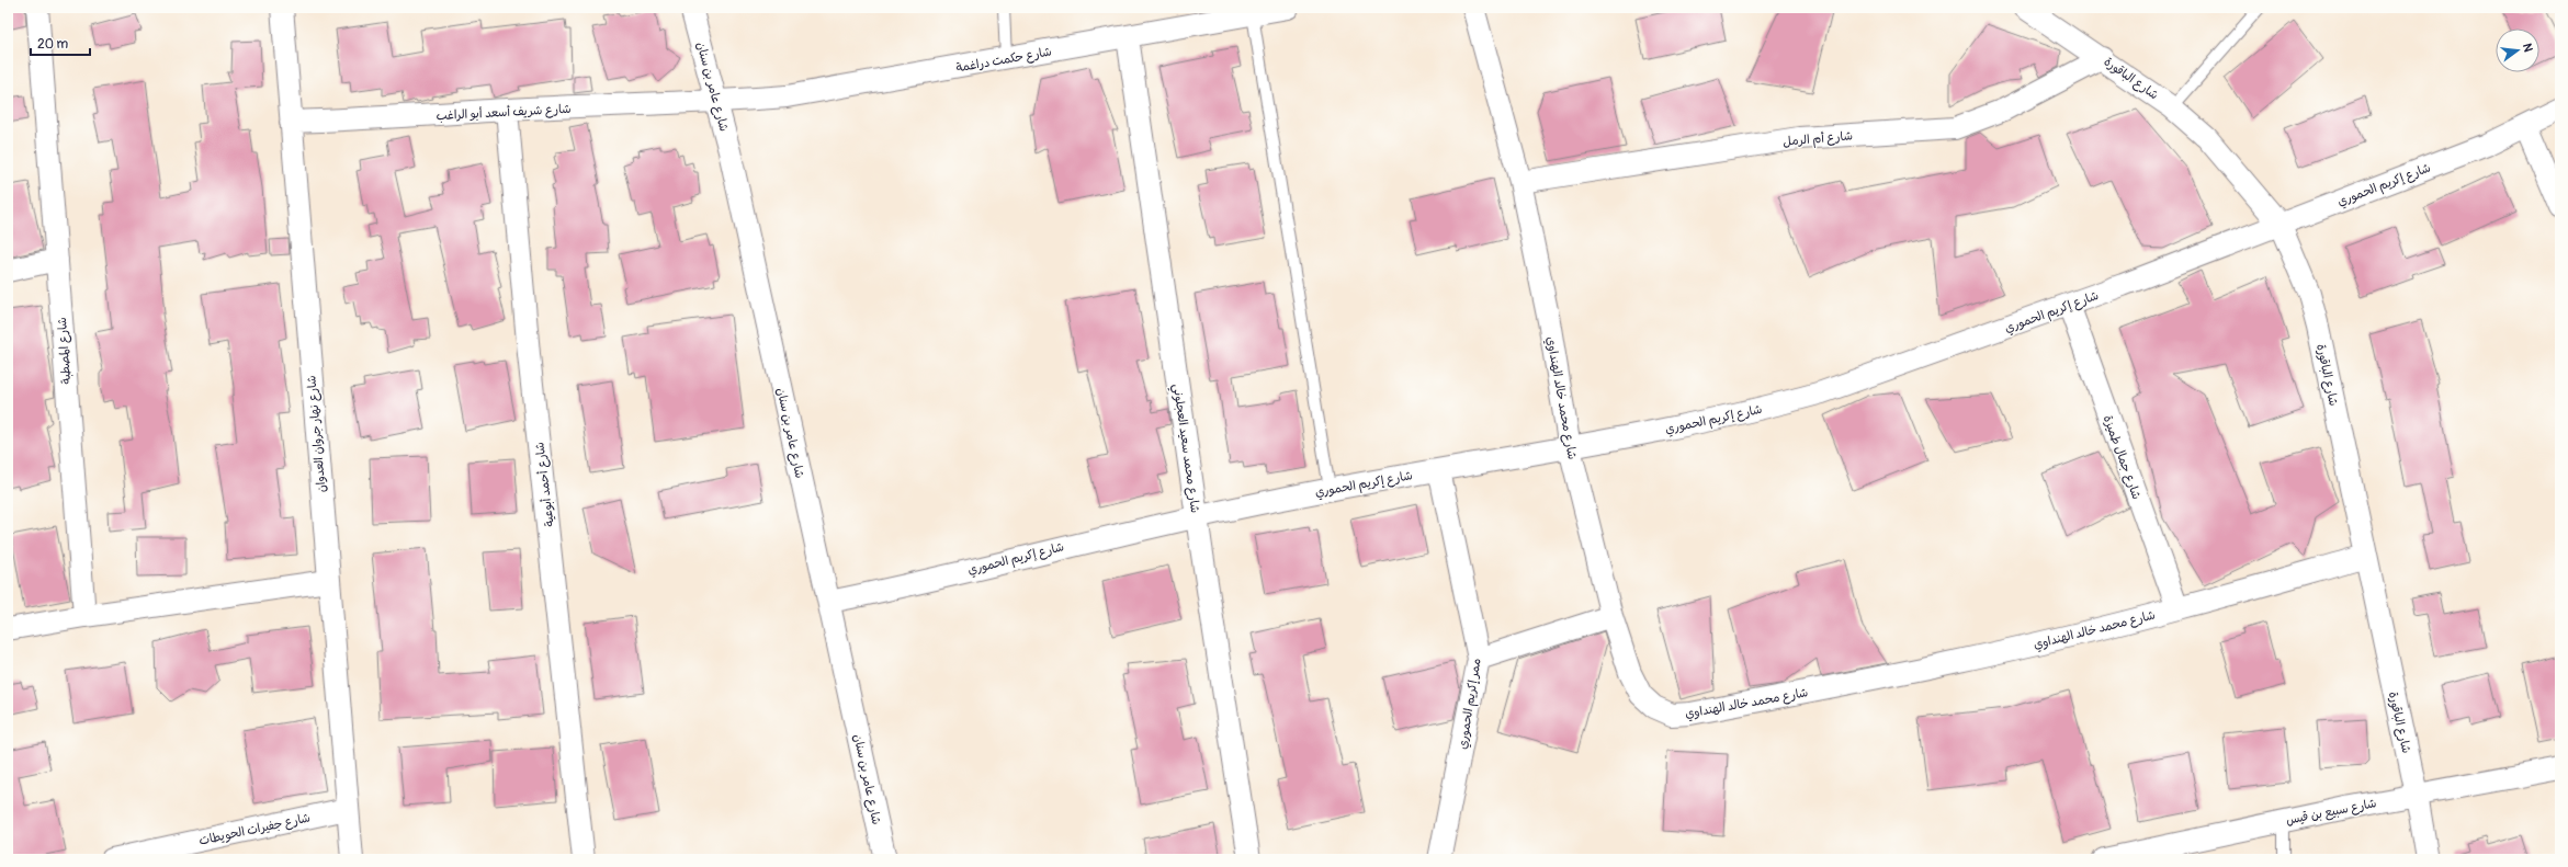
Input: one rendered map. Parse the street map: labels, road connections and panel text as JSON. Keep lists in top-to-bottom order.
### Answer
{
  "streets": {
    "street": [
      "شارع حكمت دراغمة",
      "شارع الباقورة",
      "شارع عامر بن سنان",
      "شارع شريف أسعد أبو الراغب",
      "شارع أم الرمل",
      "شارع إكريم الحموري",
      "شارع المصطبة",
      "شارع محمد خالد الهنداوي",
      "شارع نهار جروان العدوان",
      "شارع محمد سعيد العجلوني",
      "شارع جمال طميزة",
      "شارع أحمد أبوعية",
      "ممر إكريم الحموري",
      "شارع سبيع بن قيس",
      "شارع جفيرات الحويطات"
    ]
  },
  "crossings": [
    ["شارع حكمت دراغمة", "شارع عامر بن سنان"],
    ["شارع حكمت دراغمة", "شارع شريف أسعد أبو الراغب"],
    ["شارع حكمت دراغمة", "شارع محمد سعيد العجلوني"],
    ["شارع الباقورة", "شارع أم الرمل"],
    ["شارع الباقورة", "شارع إكريم الحموري"],
    ["شارع الباقورة", "شارع محمد خالد الهنداوي"],
    ["شارع الباقورة", "شارع سبيع بن قيس"],
    ["شارع عامر بن سنان", "شارع شريف أسعد أبو الراغب"],
    ["شارع عامر بن سنان", "شارع إكريم الحموري"],
    ["شارع شريف أسعد أبو الراغب", "شارع نهار جروان العدوان"],
    ["شارع شريف أسعد أبو الراغب", "شارع أحمد أبوعية"],
    ["شارع أم الرمل", "شارع محمد خالد الهنداوي"],
    ["شارع إكريم الحموري", "شارع محمد خالد الهنداوي"],
    ["شارع إكريم الحموري", "شارع محمد سعيد العجلوني"],
    ["شارع إكريم الحموري", "شارع جمال طميزة"],
    ["شارع إكريم الحموري", "ممر إكريم الحموري"],
    ["شارع محمد خالد الهنداوي", "شارع جمال طميزة"],
    ["شارع نهار جروان العدوان", "شارع جفيرات الحويطات"]
  ],
  "scale_bar": "20 m",
  "north": "right"
}
